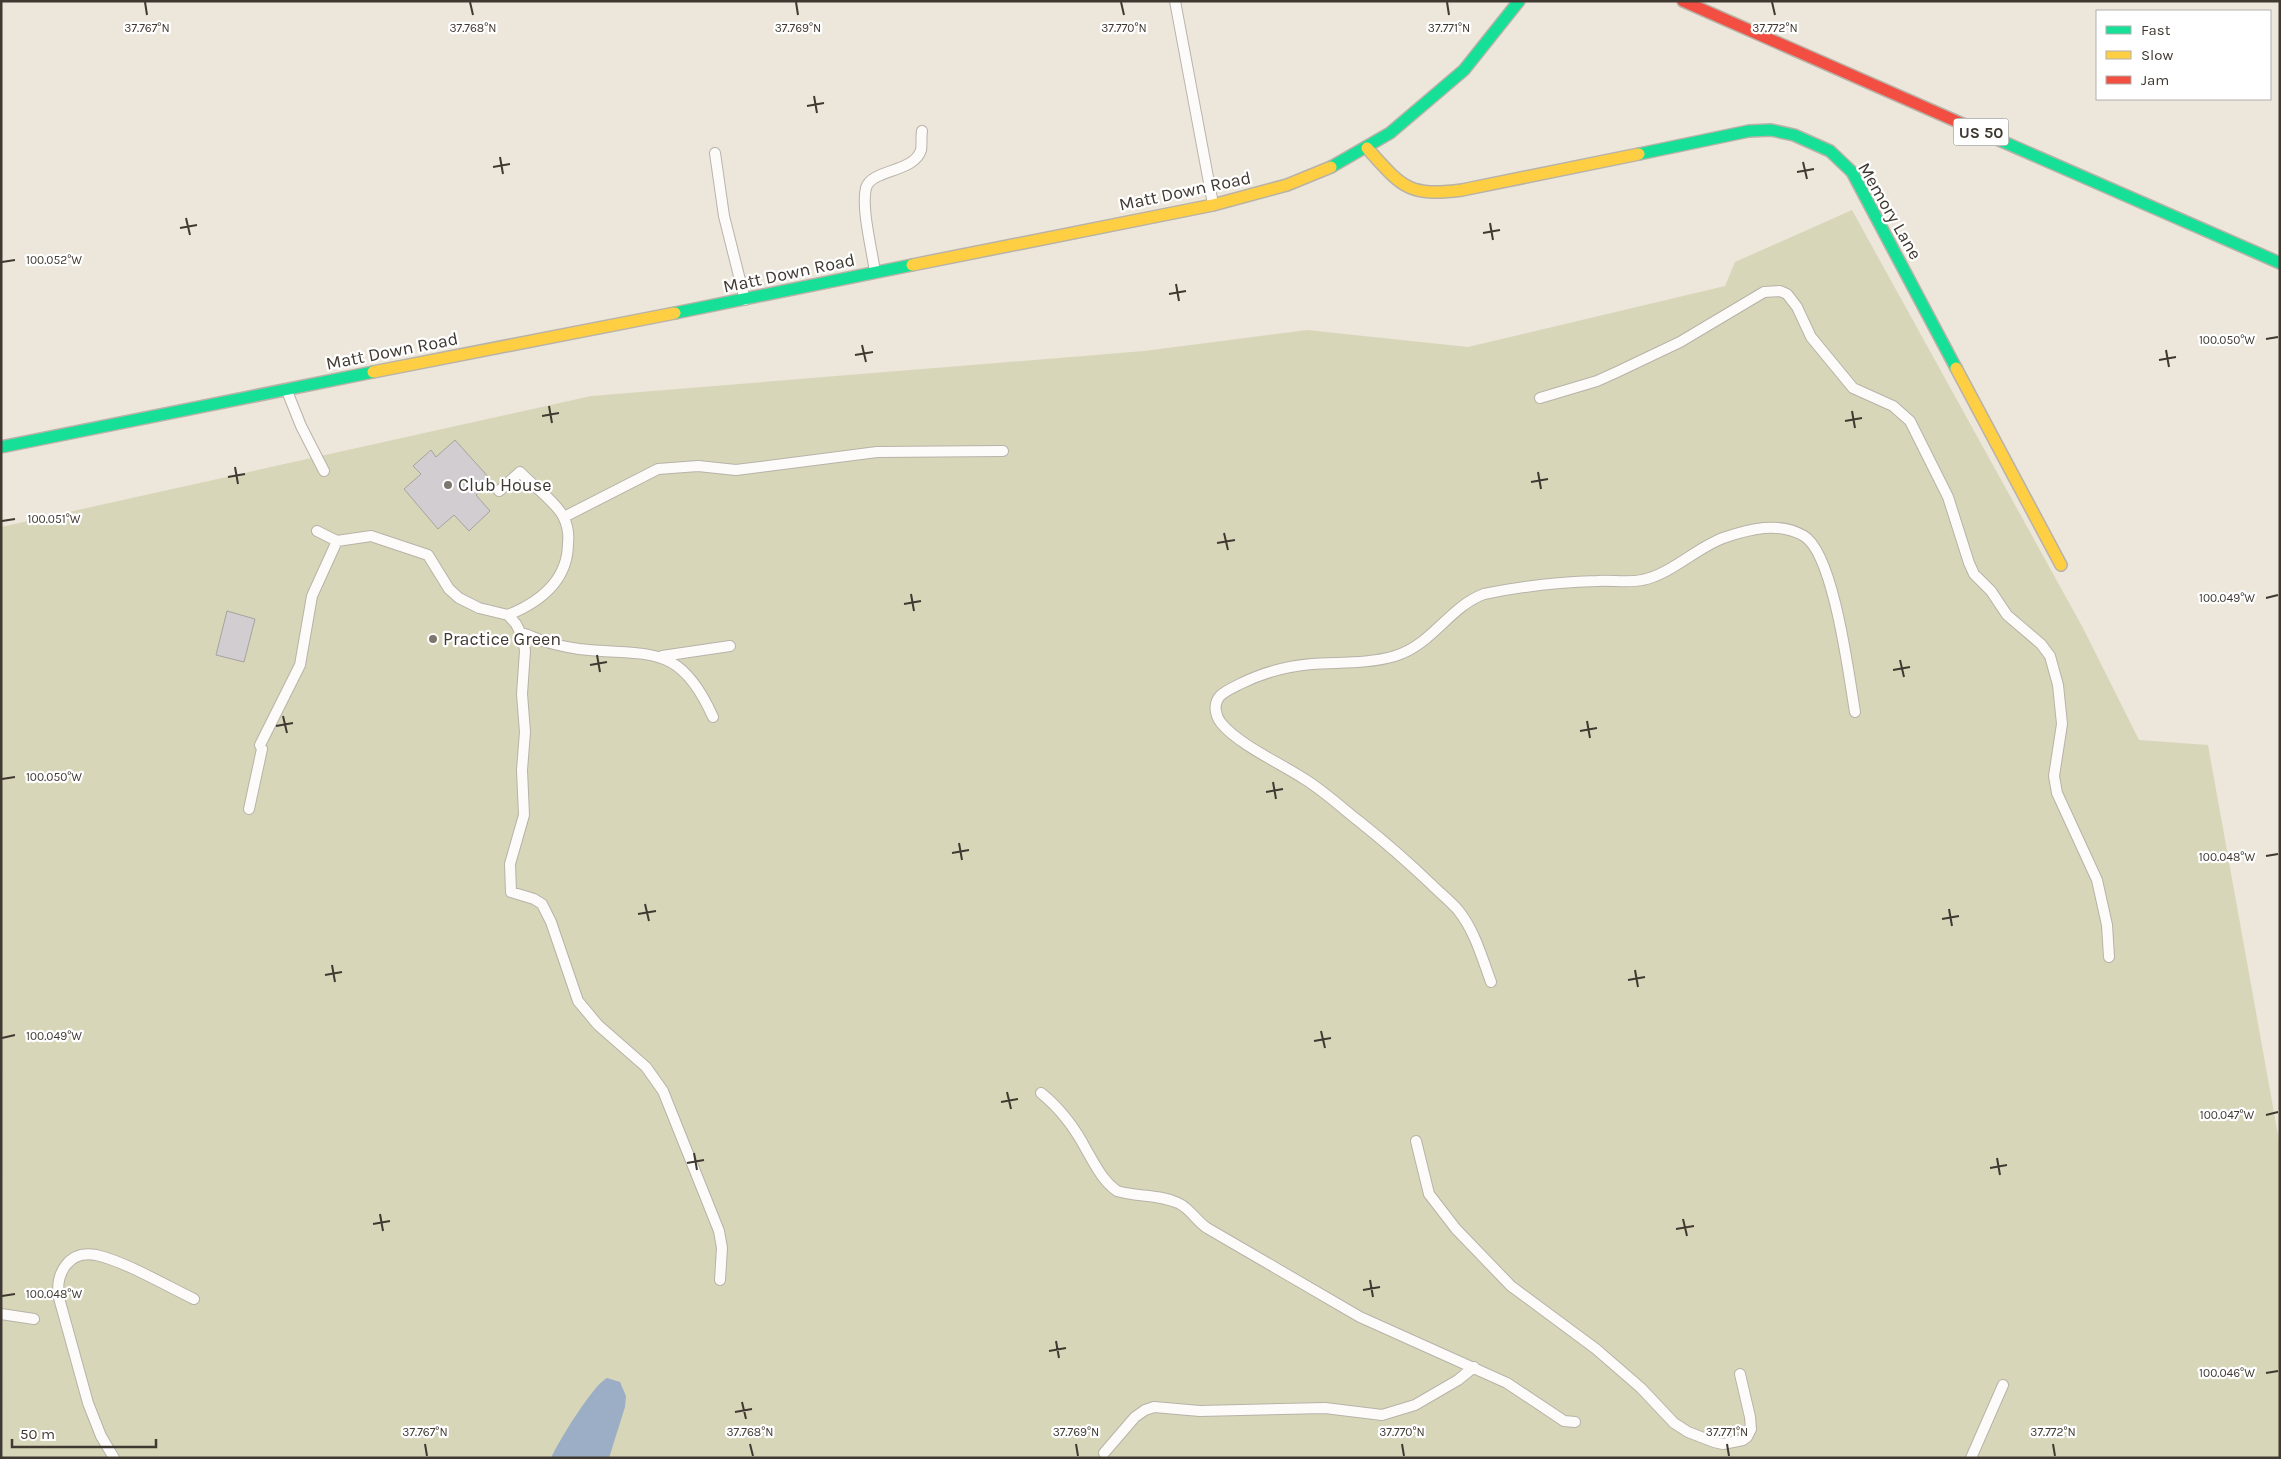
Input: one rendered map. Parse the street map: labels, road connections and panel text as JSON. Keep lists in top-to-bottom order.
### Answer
{
  "streets": {
    "main road": ["US 50", "Matt Down Road", "Memory Lane"]
  },
  "crossings": [
    ["Matt Down Road", "Memory Lane"]
  ],
  "places": ["Club House", "Practice Green"],
  "legend": ["Fast", "Slow", "Jam"],
  "scale_bar": "50 m",
  "coordinates": [
    "37.767°N",
    "37.768°N",
    "37.769°N",
    "37.770°N",
    "37.771°N",
    "37.772°N",
    "100.052°W",
    "100.050°W",
    "100.051°W",
    "100.049°W",
    "100.048°W",
    "100.047°W",
    "100.046°W"
  ]
}
